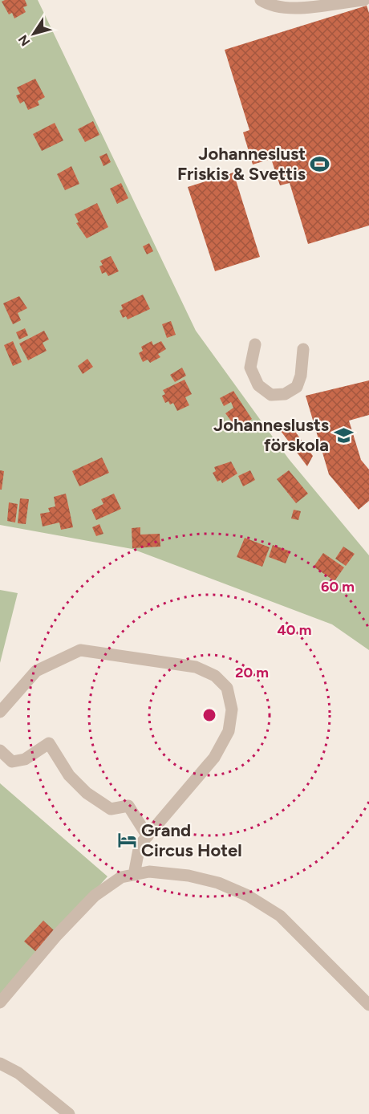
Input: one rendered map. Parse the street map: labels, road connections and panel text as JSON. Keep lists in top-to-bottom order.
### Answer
{
  "places": {
    "sports": ["Johanneslust Friskis & Svettis"],
    "school or university": ["Johanneslusts förskola"],
    "hotel": ["Grand Circus Hotel"]
  },
  "north": "bottom left",
  "rings": ["60 m", "40 m", "20 m"]
}
